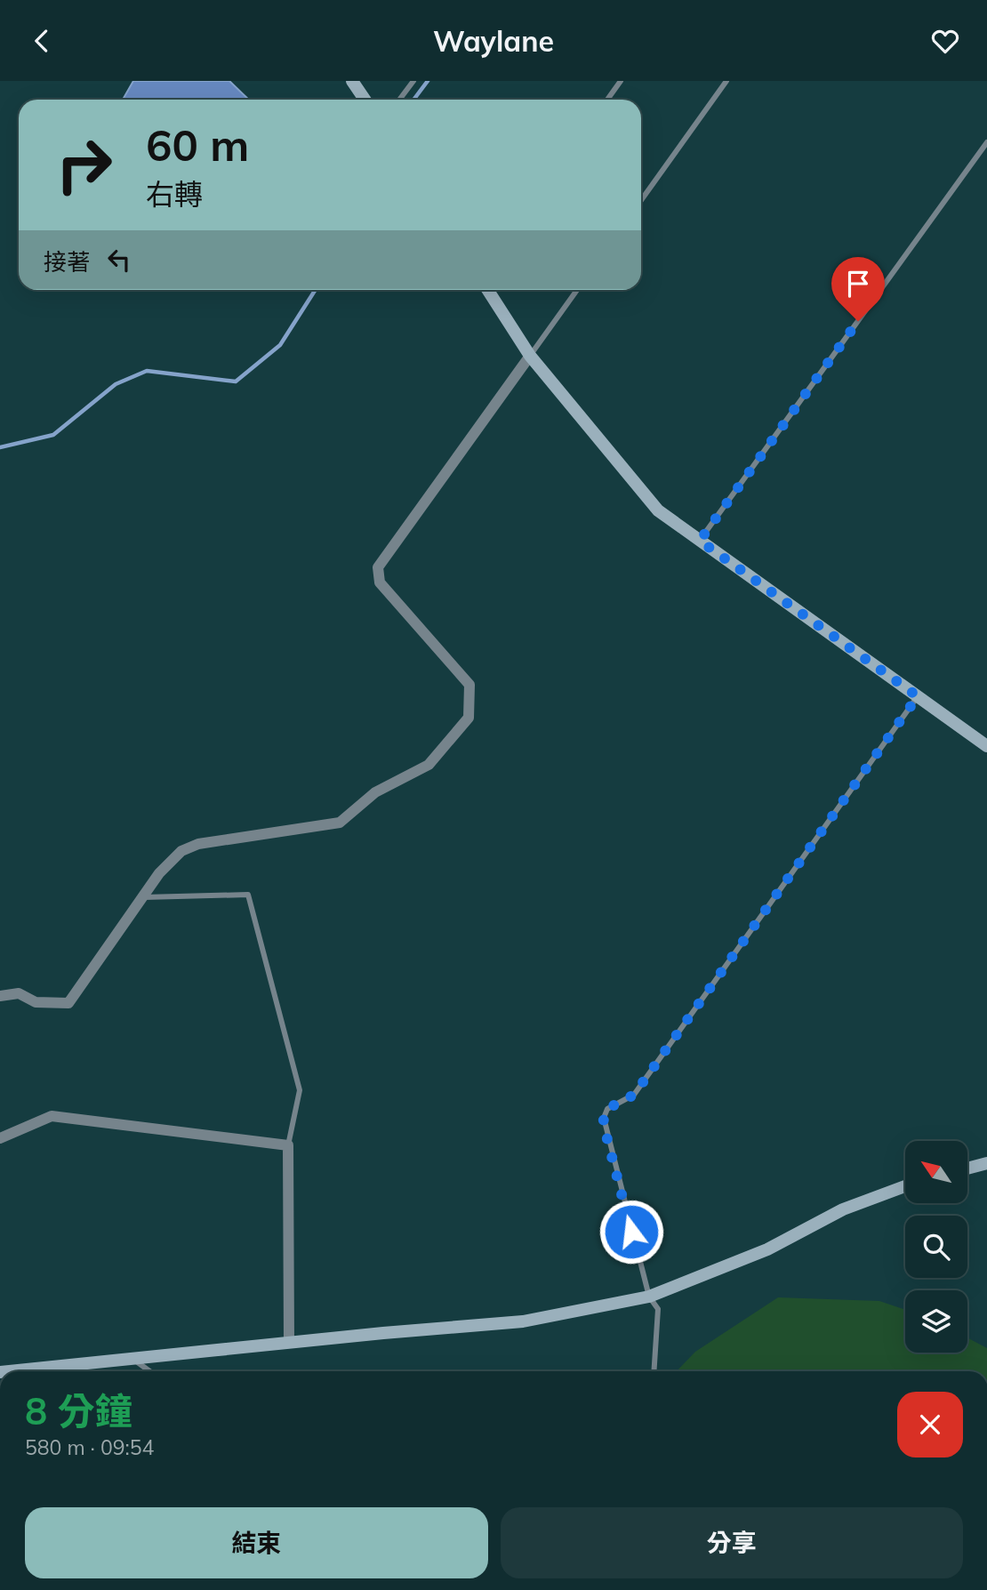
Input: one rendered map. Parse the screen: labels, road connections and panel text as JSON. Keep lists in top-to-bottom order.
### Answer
{
  "north": "top left",
  "page": {
    "header": "Waylane",
    "turn": ["60 m", "右轉"],
    "then": "接著",
    "heading": ["8 分鐘", "580 m · 09:54"],
    "buttons": ["結束", "分享"]
  }
}
